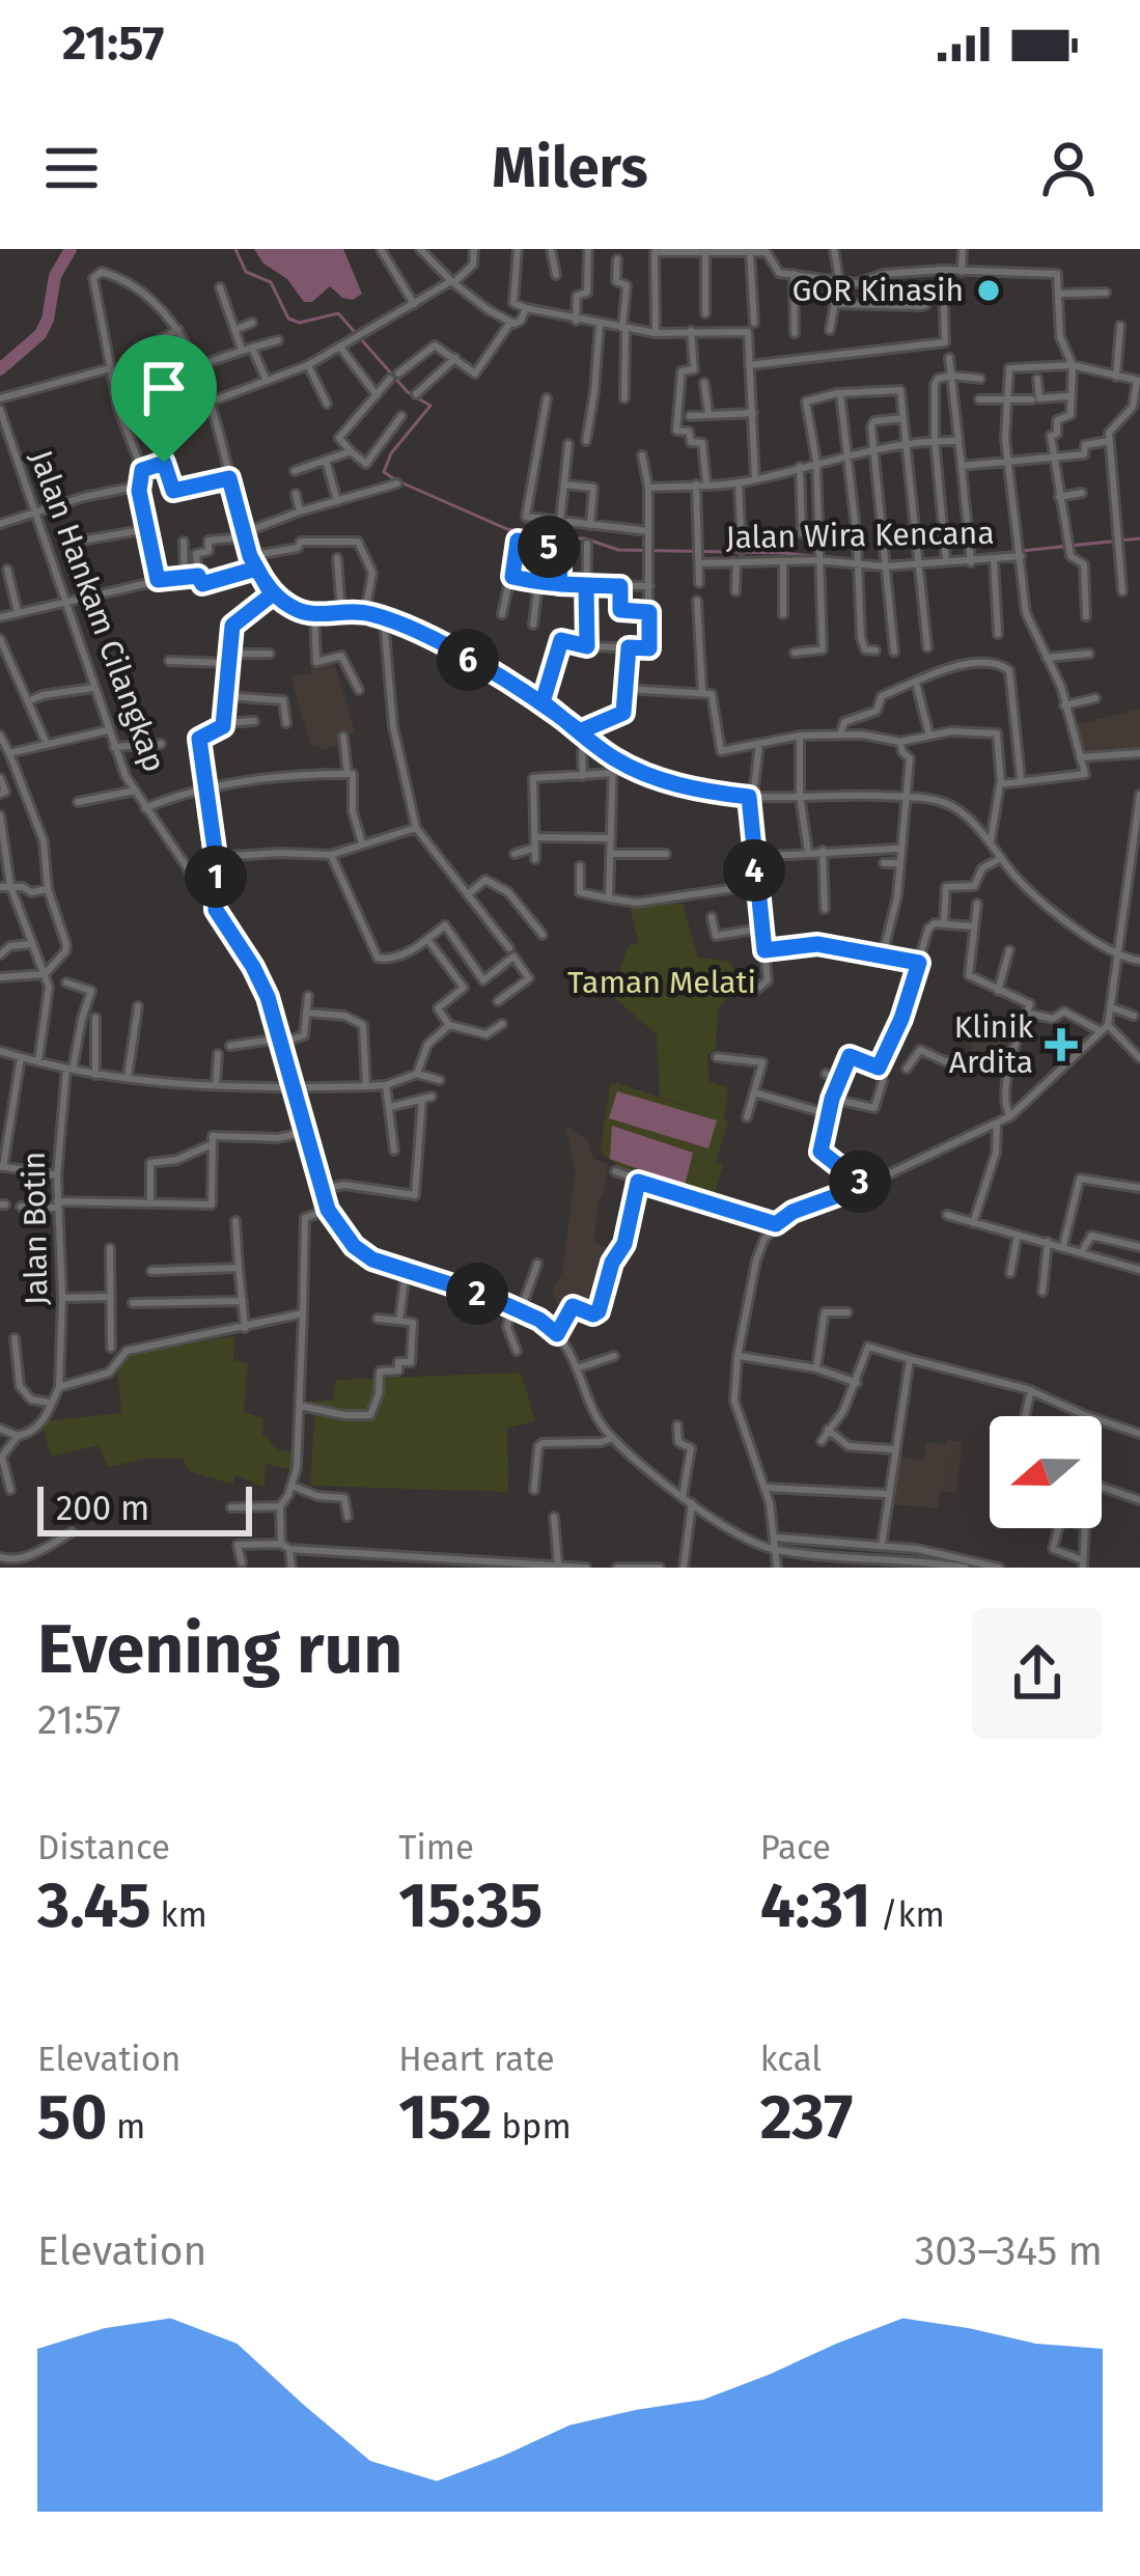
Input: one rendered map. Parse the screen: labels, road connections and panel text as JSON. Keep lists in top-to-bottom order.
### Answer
{
  "streets": {
    "street": ["Jalan Wira Kencana", "Jalan Hankam Cilangkap", "Jalan Botin"]
  },
  "parks": ["Taman Melati"],
  "places": {
    "other": ["GOR Kinasih"],
    "health": ["Klinik Ardita"]
  },
  "scale_bar": "200 m",
  "north": "left",
  "page": {
    "status": "21:57",
    "header": "Milers",
    "pins": [
      "5",
      "6",
      "4",
      "1",
      "3",
      "2"
    ],
    "scale": "200 m",
    "heading": ["Evening run", "21:57"],
    "stats": [
      ["Distance", "3.45 km"],
      ["Time", "15:35"],
      ["Pace", "4:31 /km"],
      ["Elevation", "50 m"],
      ["Heart rate", "152 bpm"],
      ["kcal", "237"]
    ],
    "chart": ["Elevation", "303–345 m"]
  }
}
